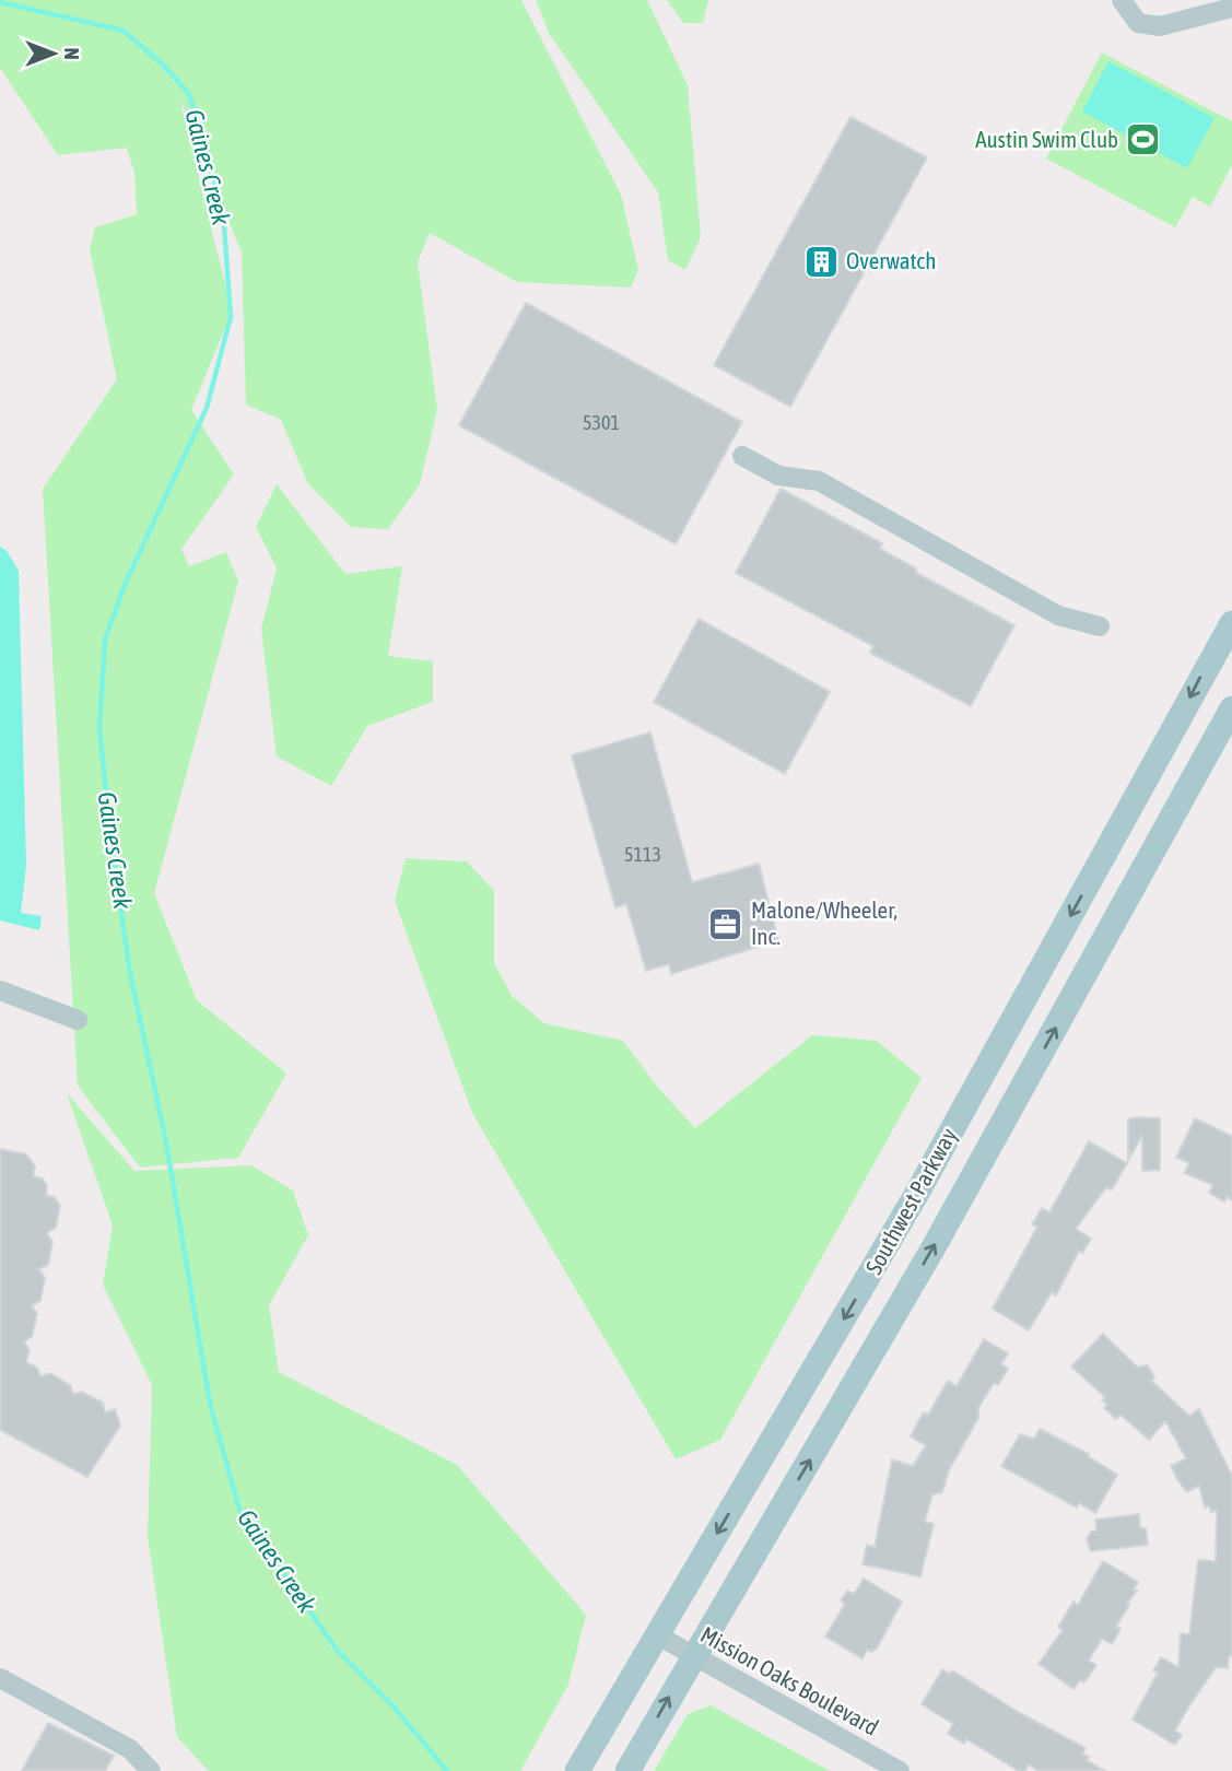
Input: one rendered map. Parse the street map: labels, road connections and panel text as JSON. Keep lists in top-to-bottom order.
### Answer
{
  "streets": {
    "main road": ["Southwest Parkway"],
    "street": ["Mission Oaks Boulevard"]
  },
  "crossings": [
    ["Southwest Parkway", "Mission Oaks Boulevard"]
  ],
  "water": ["Gaines Creek"],
  "places": {
    "sports": ["Austin Swim Club"],
    "building": ["Overwatch"],
    "office": ["Malone/Wheeler, Inc."]
  },
  "house_numbers": ["5301", "5113"],
  "north": "right"
}
